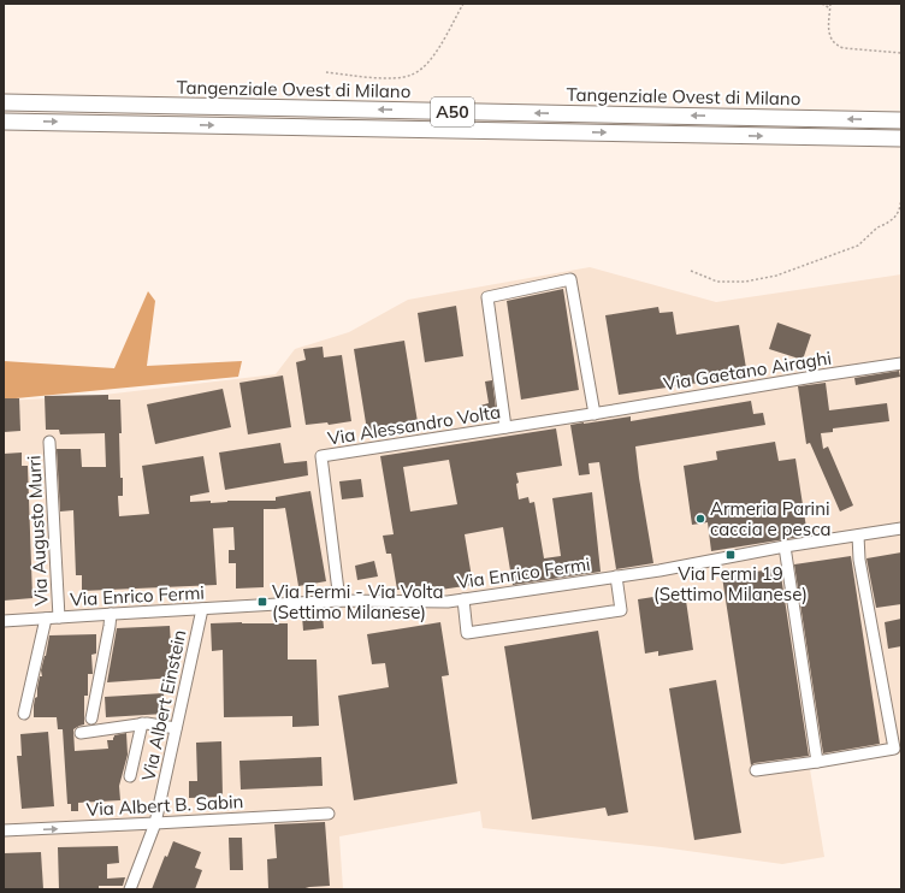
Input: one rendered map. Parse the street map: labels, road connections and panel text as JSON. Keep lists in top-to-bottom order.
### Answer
{
  "streets": {
    "highway": ["Tangenziale Ovest di Milano", "A50"],
    "street": [
      "Via Gaetano Airaghi",
      "Via Alessandro Volta",
      "Via Augusto Murri",
      "Via Enrico Fermi",
      "Via Albert Einstein",
      "Via Albert B. Sabin"
    ]
  },
  "crossings": [
    ["Via Gaetano Airaghi", "Via Alessandro Volta"],
    ["Via Alessandro Volta", "Via Enrico Fermi"],
    ["Via Augusto Murri", "Via Enrico Fermi"],
    ["Via Enrico Fermi", "Via Albert Einstein"],
    ["Via Albert Einstein", "Via Albert B. Sabin"]
  ],
  "one_way": ["Via Albert B. Sabin"],
  "places": {
    "other": ["Armeria Parini caccia e pesca"],
    "transit": ["Via Fermi 19 (Settimo Milanese)", "Via Fermi - Via Volta (Settimo Milanese)"]
  }
}
